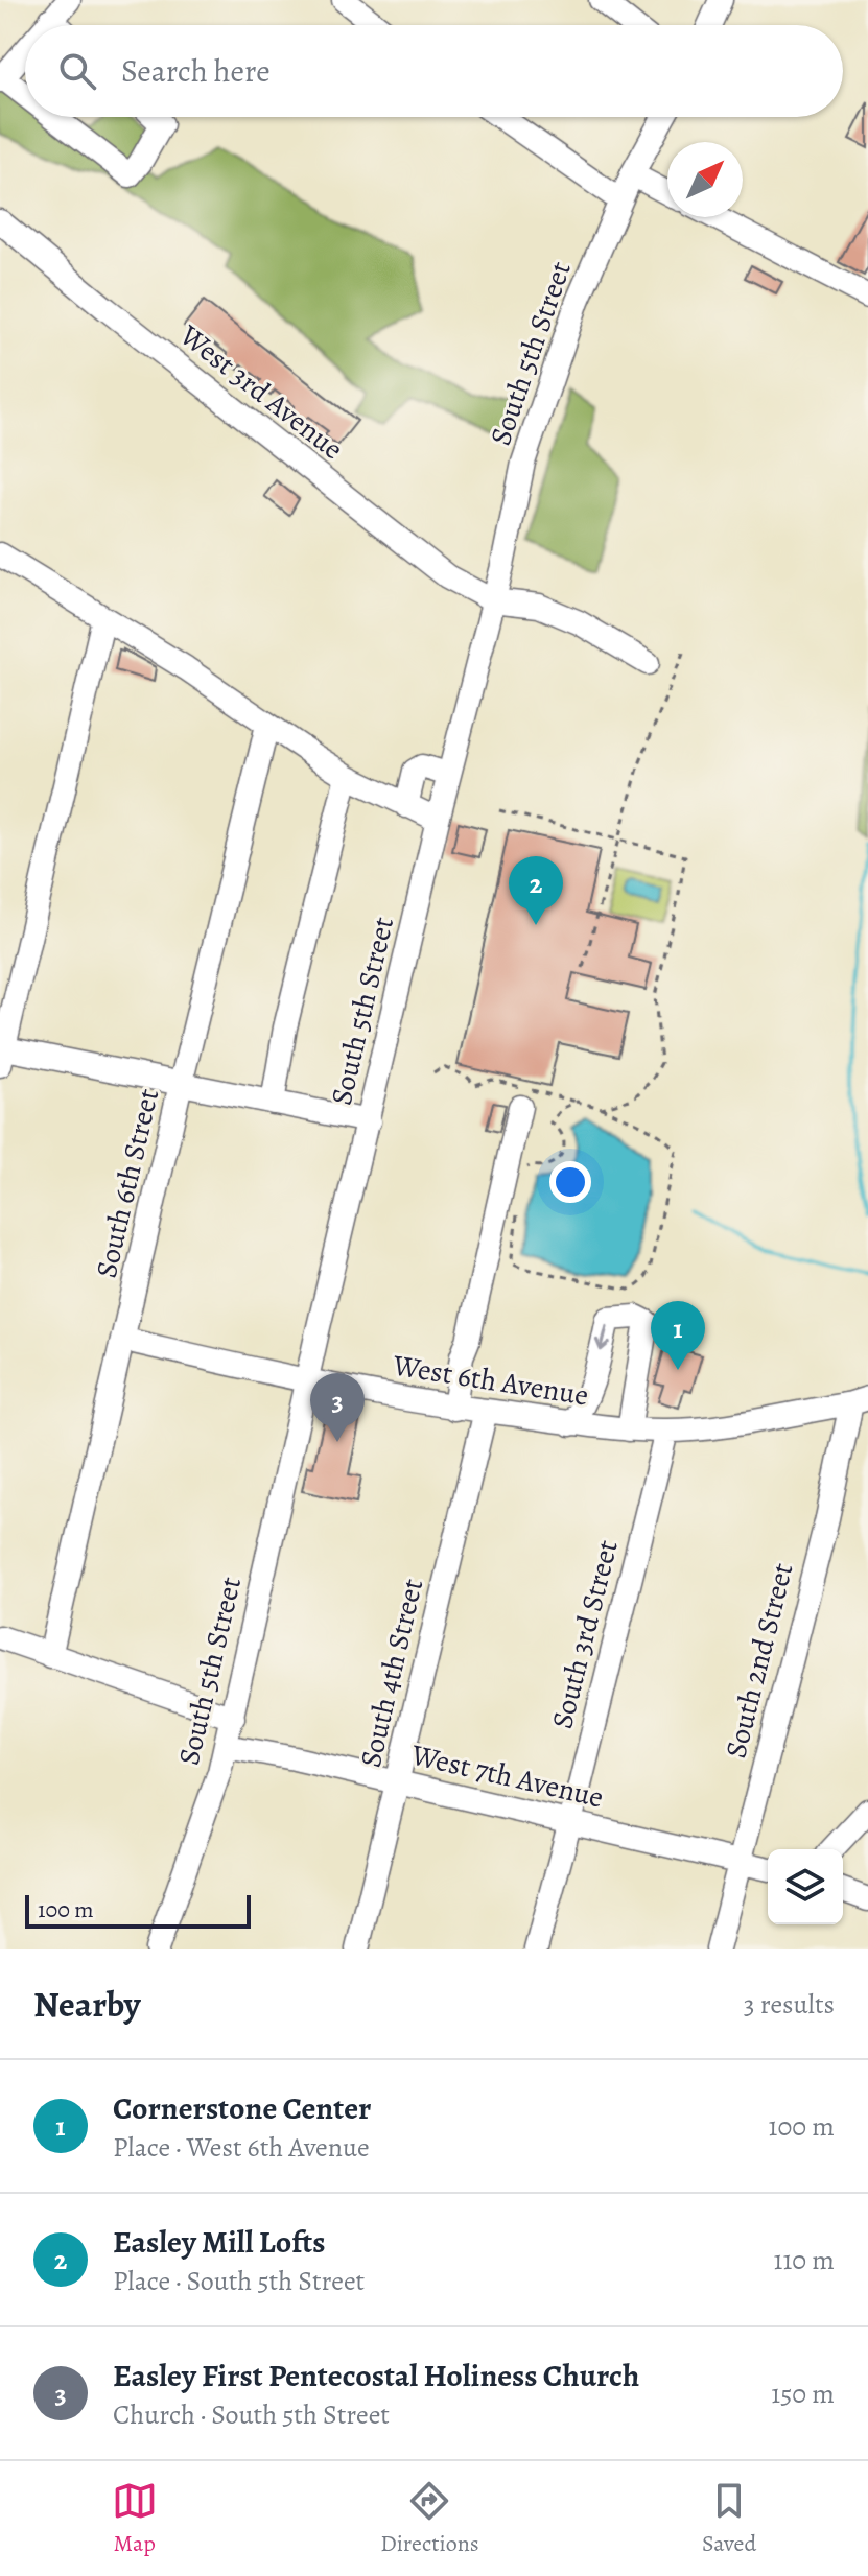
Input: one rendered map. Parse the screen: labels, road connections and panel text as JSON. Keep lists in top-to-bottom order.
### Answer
{
  "streets": {
    "street": [
      "South 5th Street",
      "West 3rd Avenue",
      "South 6th Street",
      "West 6th Avenue",
      "South 3rd Street",
      "South 2nd Street",
      "South 4th Street",
      "West 7th Avenue"
    ]
  },
  "crossings": [
    ["South 5th Street", "West 3rd Avenue"],
    ["South 5th Street", "West 6th Avenue"],
    ["South 5th Street", "West 7th Avenue"],
    ["South 6th Street", "West 6th Avenue"],
    ["West 6th Avenue", "South 3rd Street"],
    ["West 6th Avenue", "South 2nd Street"],
    ["West 6th Avenue", "South 4th Street"],
    ["South 3rd Street", "West 7th Avenue"],
    ["South 2nd Street", "West 7th Avenue"],
    ["South 4th Street", "West 7th Avenue"]
  ],
  "scale_bar": "100 m",
  "north": "top right",
  "page": {
    "search": "Search here",
    "pins": ["2", "1", "3"],
    "scale": "100 m",
    "heading": ["Nearby", "3 results"],
    "list": [
      {
        "mark": "1",
        "name": "Cornerstone Center",
        "note": "Place · West 6th Avenue",
        "value": "100 m"
      },
      {
        "mark": "2",
        "name": "Easley Mill Lofts",
        "note": "Place · South 5th Street",
        "value": "110 m"
      },
      {
        "mark": "3",
        "name": "Easley First Pentecostal Holiness Church",
        "note": "Church · South 5th Street",
        "value": "150 m"
      }
    ],
    "nav": ["Map", "Directions", "Saved"]
  }
}
